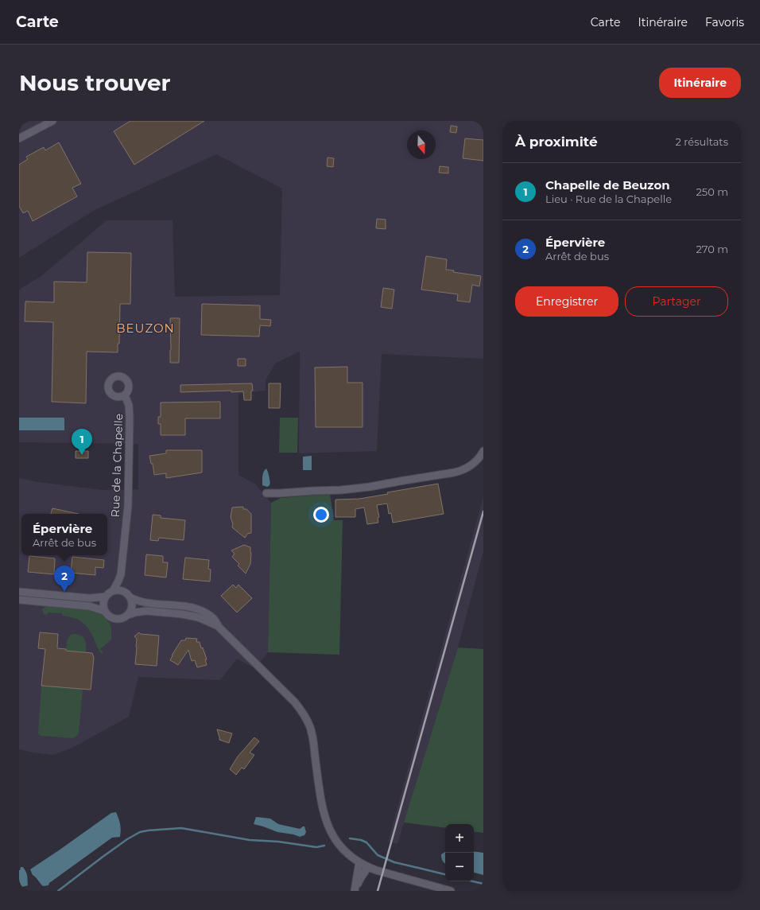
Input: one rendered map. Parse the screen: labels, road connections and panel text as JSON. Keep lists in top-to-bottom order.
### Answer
{
  "streets": {
    "street": ["Rue de la Chapelle"]
  },
  "districts": ["BEUZON"],
  "north": "bottom",
  "page": {
    "header": "Carte",
    "nav": ["Carte", "Itinéraire", "Favoris"],
    "buttons": [
      "Itinéraire",
      ["Enregistrer", "Partager"]
    ],
    "title": "Nous trouver",
    "heading": ["À proximité", "2 résultats"],
    "list": [
      {
        "mark": "1",
        "name": "Chapelle de Beuzon",
        "note": "Lieu · Rue de la Chapelle",
        "value": "250 m"
      },
      {
        "mark": "2",
        "name": "Épervière",
        "note": "Arrêt de bus",
        "value": "270 m"
      }
    ],
    "pins": ["1", "2"],
    "popup": ["Épervière", "Arrêt de bus"],
    "map_buttons": ["+", "−"]
  }
}
